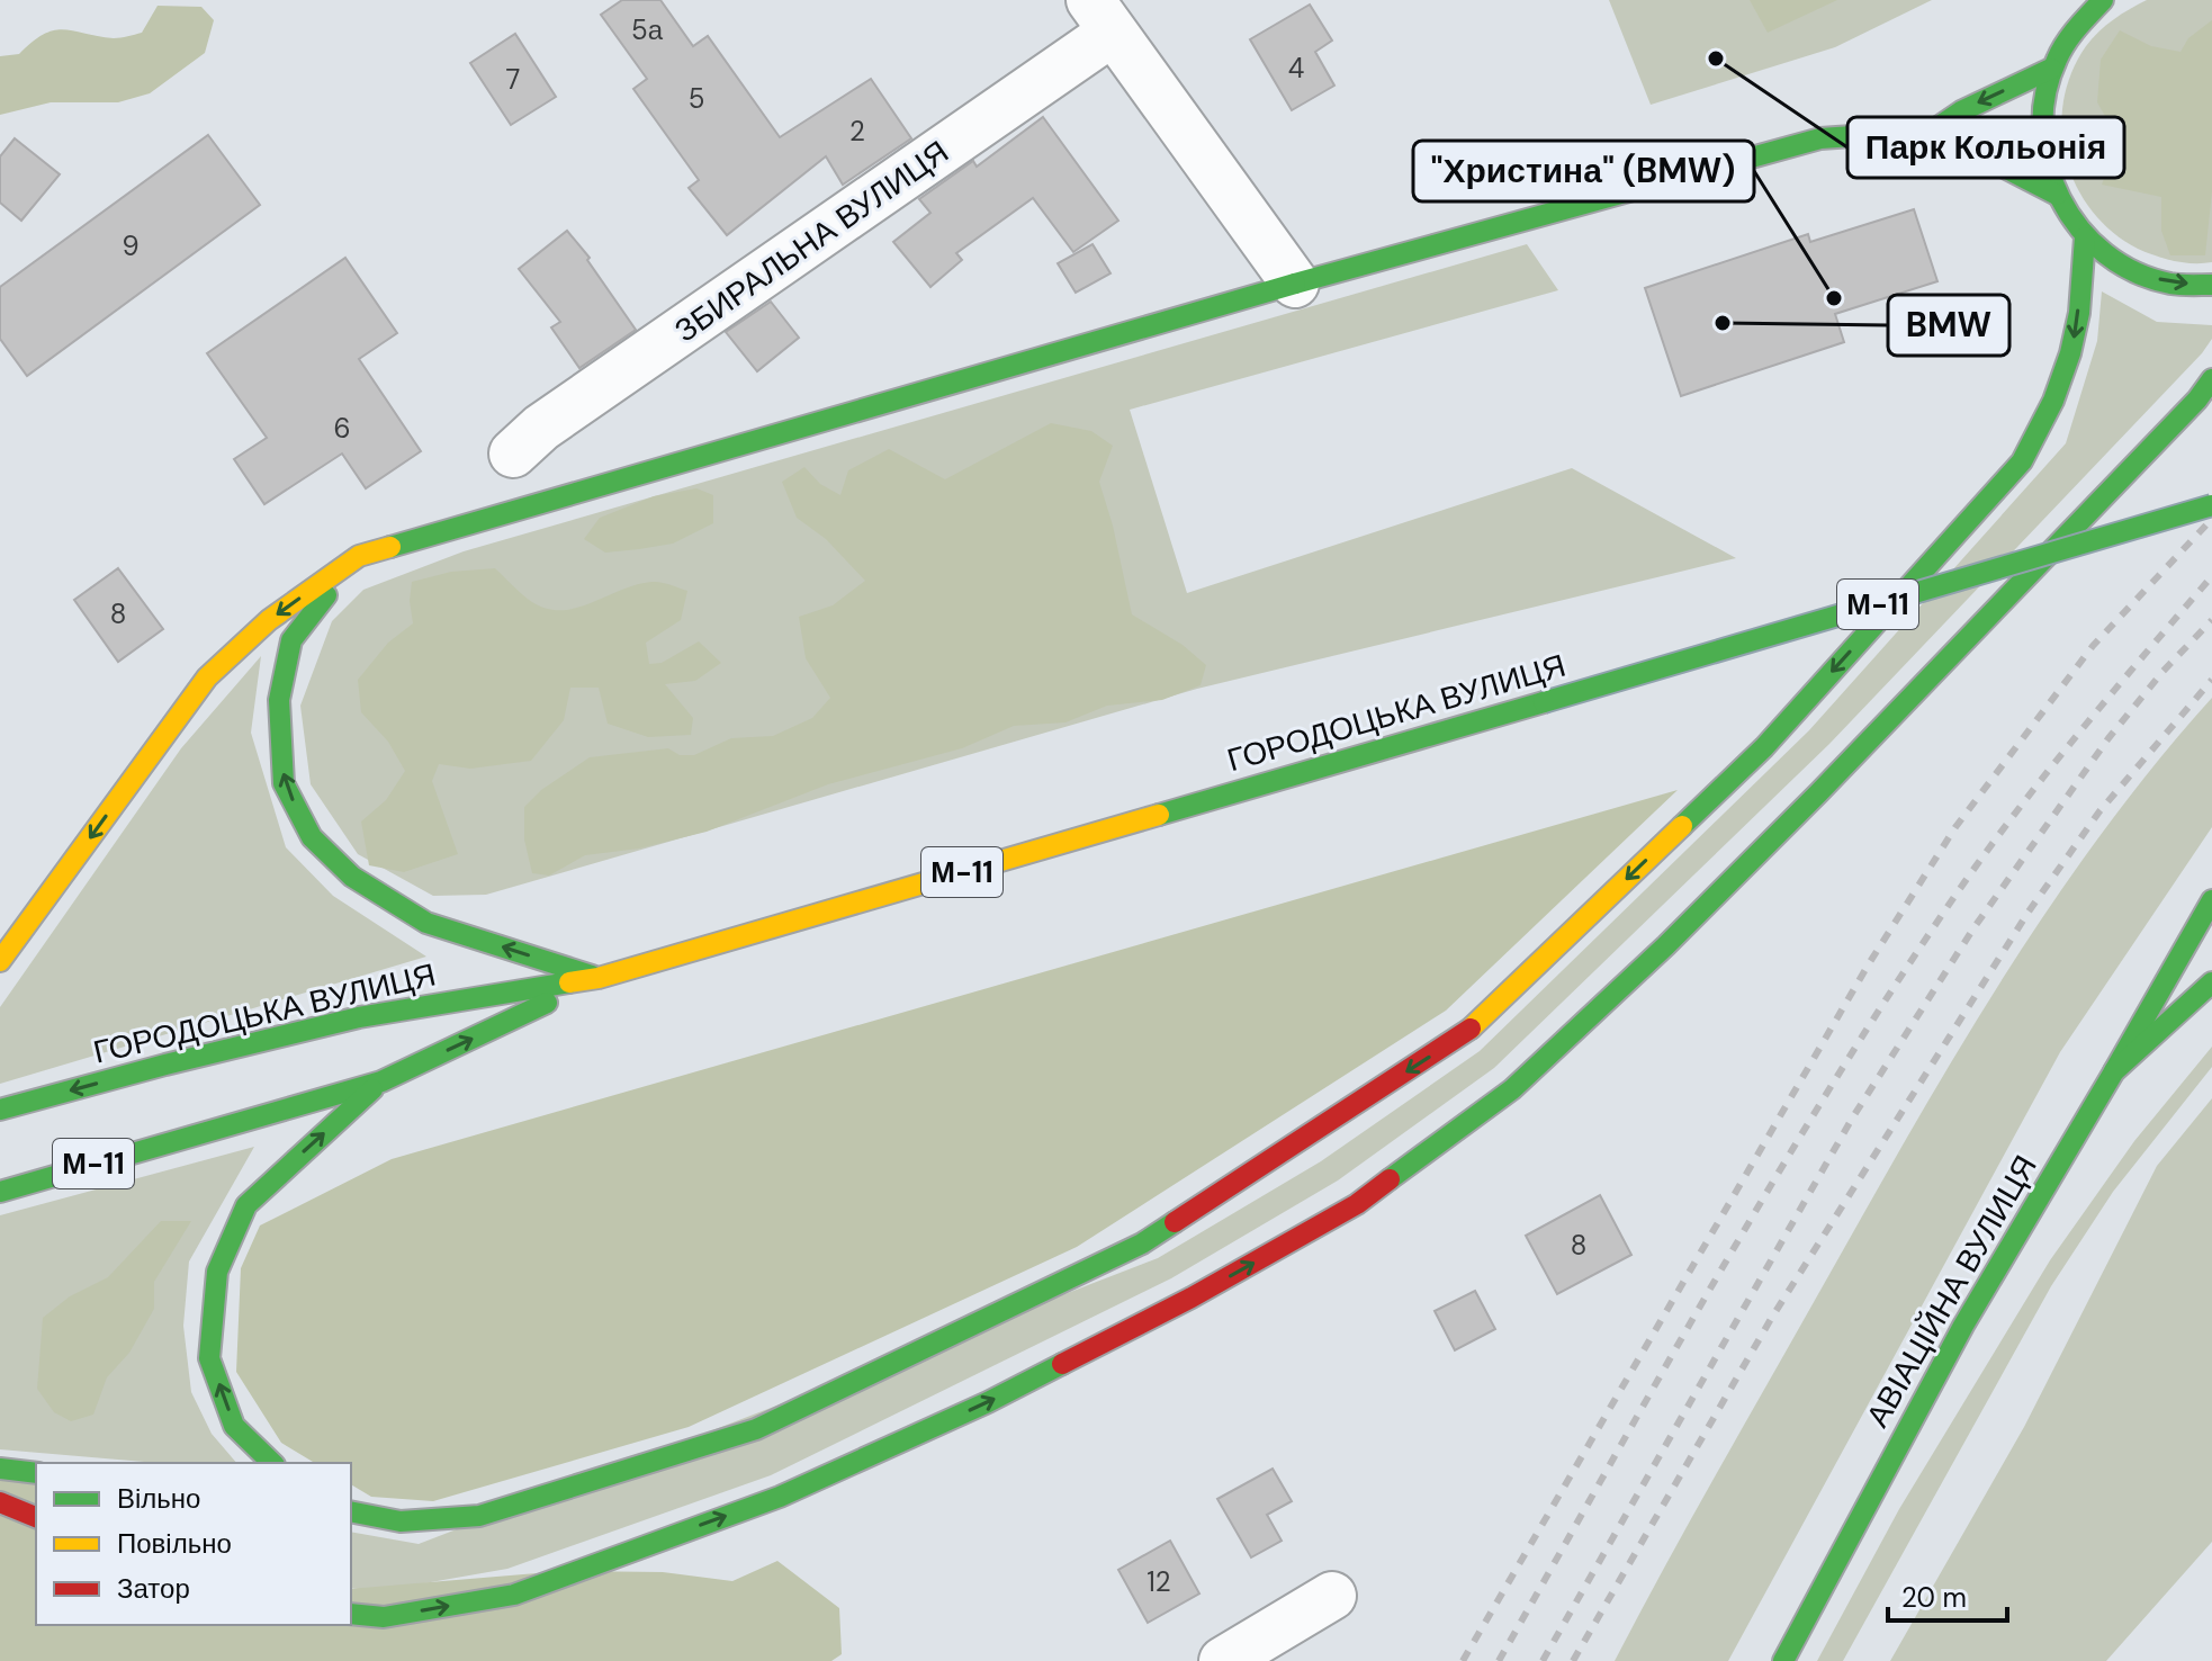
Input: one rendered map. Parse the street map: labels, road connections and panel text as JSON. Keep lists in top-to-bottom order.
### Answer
{
  "streets": {
    "street": [
      "ЗБИРАЛЬНА ВУЛИЦЯ",
      "М-11",
      "ГОРОДОЦЬКА ВУЛИЦЯ",
      "АВІАЦІЙНА ВУЛИЦЯ"
    ]
  },
  "places": ["Парк Кольонія", "\"Христина\" (BMW)", "BMW"],
  "house_numbers": [
    "5а",
    "4",
    "7",
    "5",
    "2",
    "9",
    "6",
    "8",
    "8",
    "12"
  ],
  "legend": ["Вільно", "Повільно", "Затор"],
  "scale_bar": "20 m"
}
